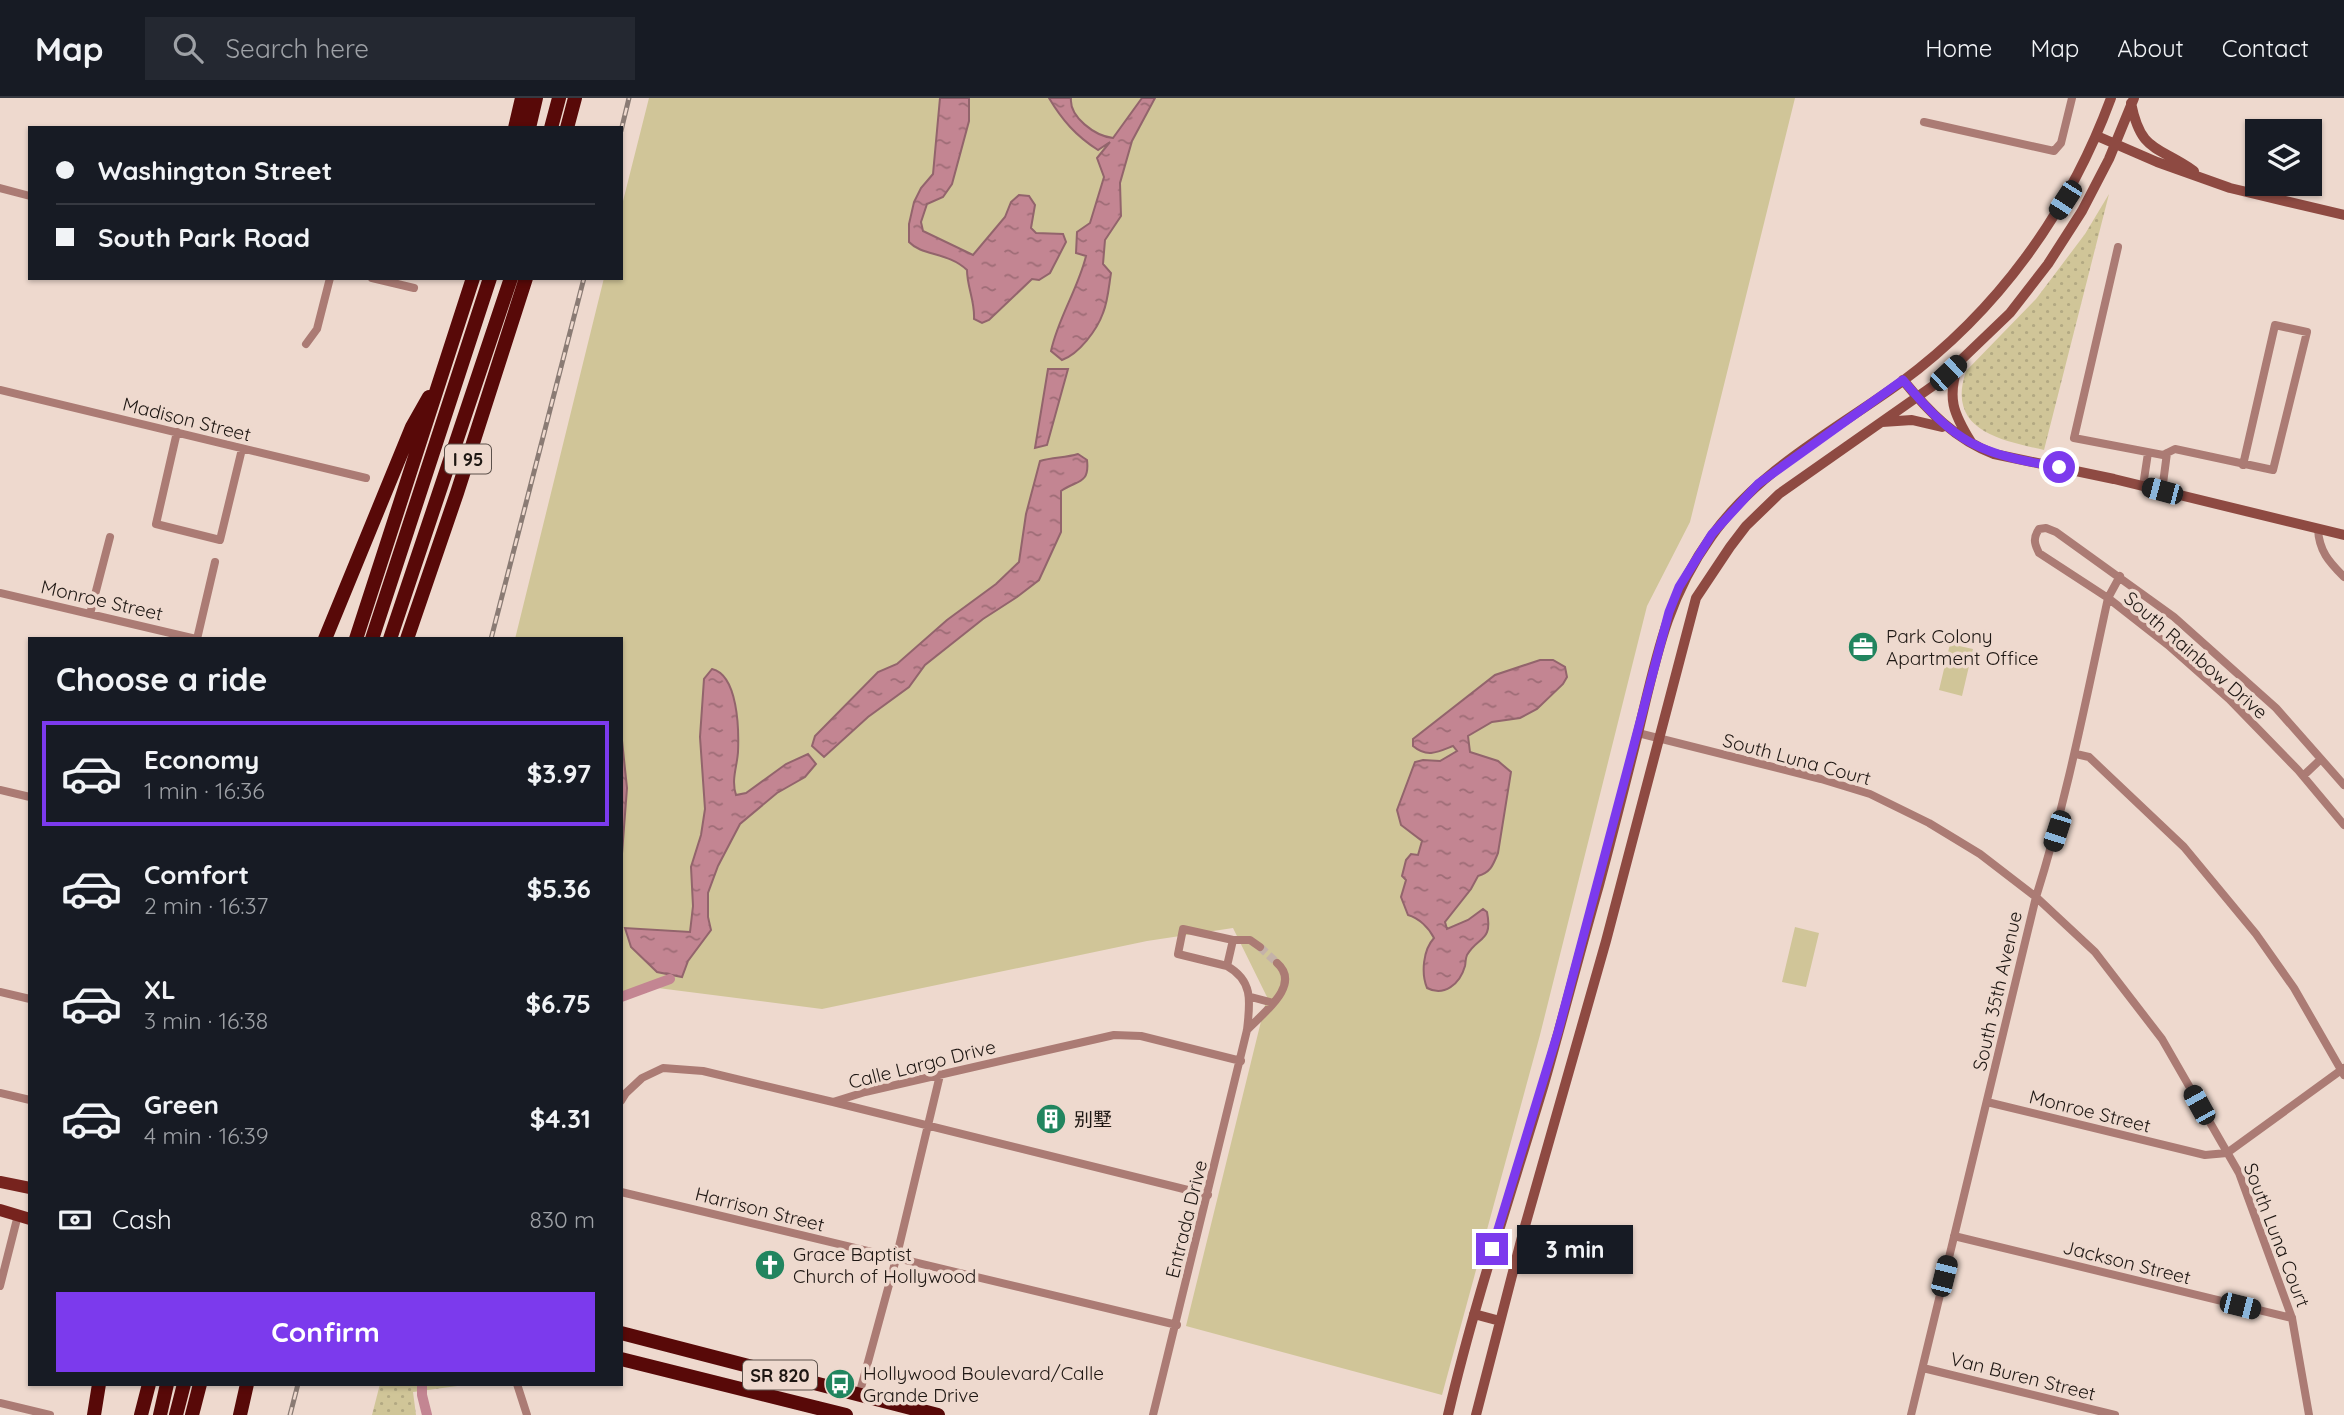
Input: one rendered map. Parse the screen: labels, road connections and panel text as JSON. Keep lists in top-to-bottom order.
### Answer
{
  "streets": {
    "highway": ["I 95", "SR 820"],
    "street": [
      "Madison Street",
      "Monroe Street",
      "South Rainbow Drive",
      "South Luna Court",
      "South 35th Avenue",
      "Calle Largo Drive",
      "Harrison Street",
      "Entrada Drive",
      "Jackson Street",
      "Van Buren Street"
    ]
  },
  "crossings": [
    ["Monroe Street", "South Luna Court"],
    ["Monroe Street", "South 35th Avenue"],
    ["South Rainbow Drive", "South 35th Avenue"],
    ["South Luna Court", "South 35th Avenue"],
    ["South Luna Court", "Jackson Street"],
    ["South 35th Avenue", "Jackson Street"],
    ["South 35th Avenue", "Van Buren Street"],
    ["Calle Largo Drive", "Entrada Drive"],
    ["Harrison Street", "Entrada Drive"]
  ],
  "places": {
    "office": ["Park Colony Apartment Office"],
    "building": ["别墅"],
    "church": ["Grace Baptist Church of Hollywood"],
    "bus stop": ["Hollywood Boulevard/Calle Grande Drive"]
  },
  "page": {
    "header": "Map",
    "search": "Search here",
    "nav": [
      "Home",
      "Map",
      "About",
      "Contact"
    ],
    "banner": ["Washington Street", "South Park Road"],
    "heading": "Choose a ride",
    "list": [
      {
        "name": "Economy",
        "note": "1 min · 16:36",
        "value": "$3.97"
      },
      {
        "name": "Comfort",
        "note": "2 min · 16:37",
        "value": "$5.36"
      },
      {
        "name": "XL",
        "note": "3 min · 16:38",
        "value": "$6.75"
      },
      {
        "name": "Green",
        "note": "4 min · 16:39",
        "value": "$4.31"
      }
    ],
    "pay": ["Cash", "830 m"],
    "bubble": "3 min",
    "buttons": "Confirm"
  }
}
